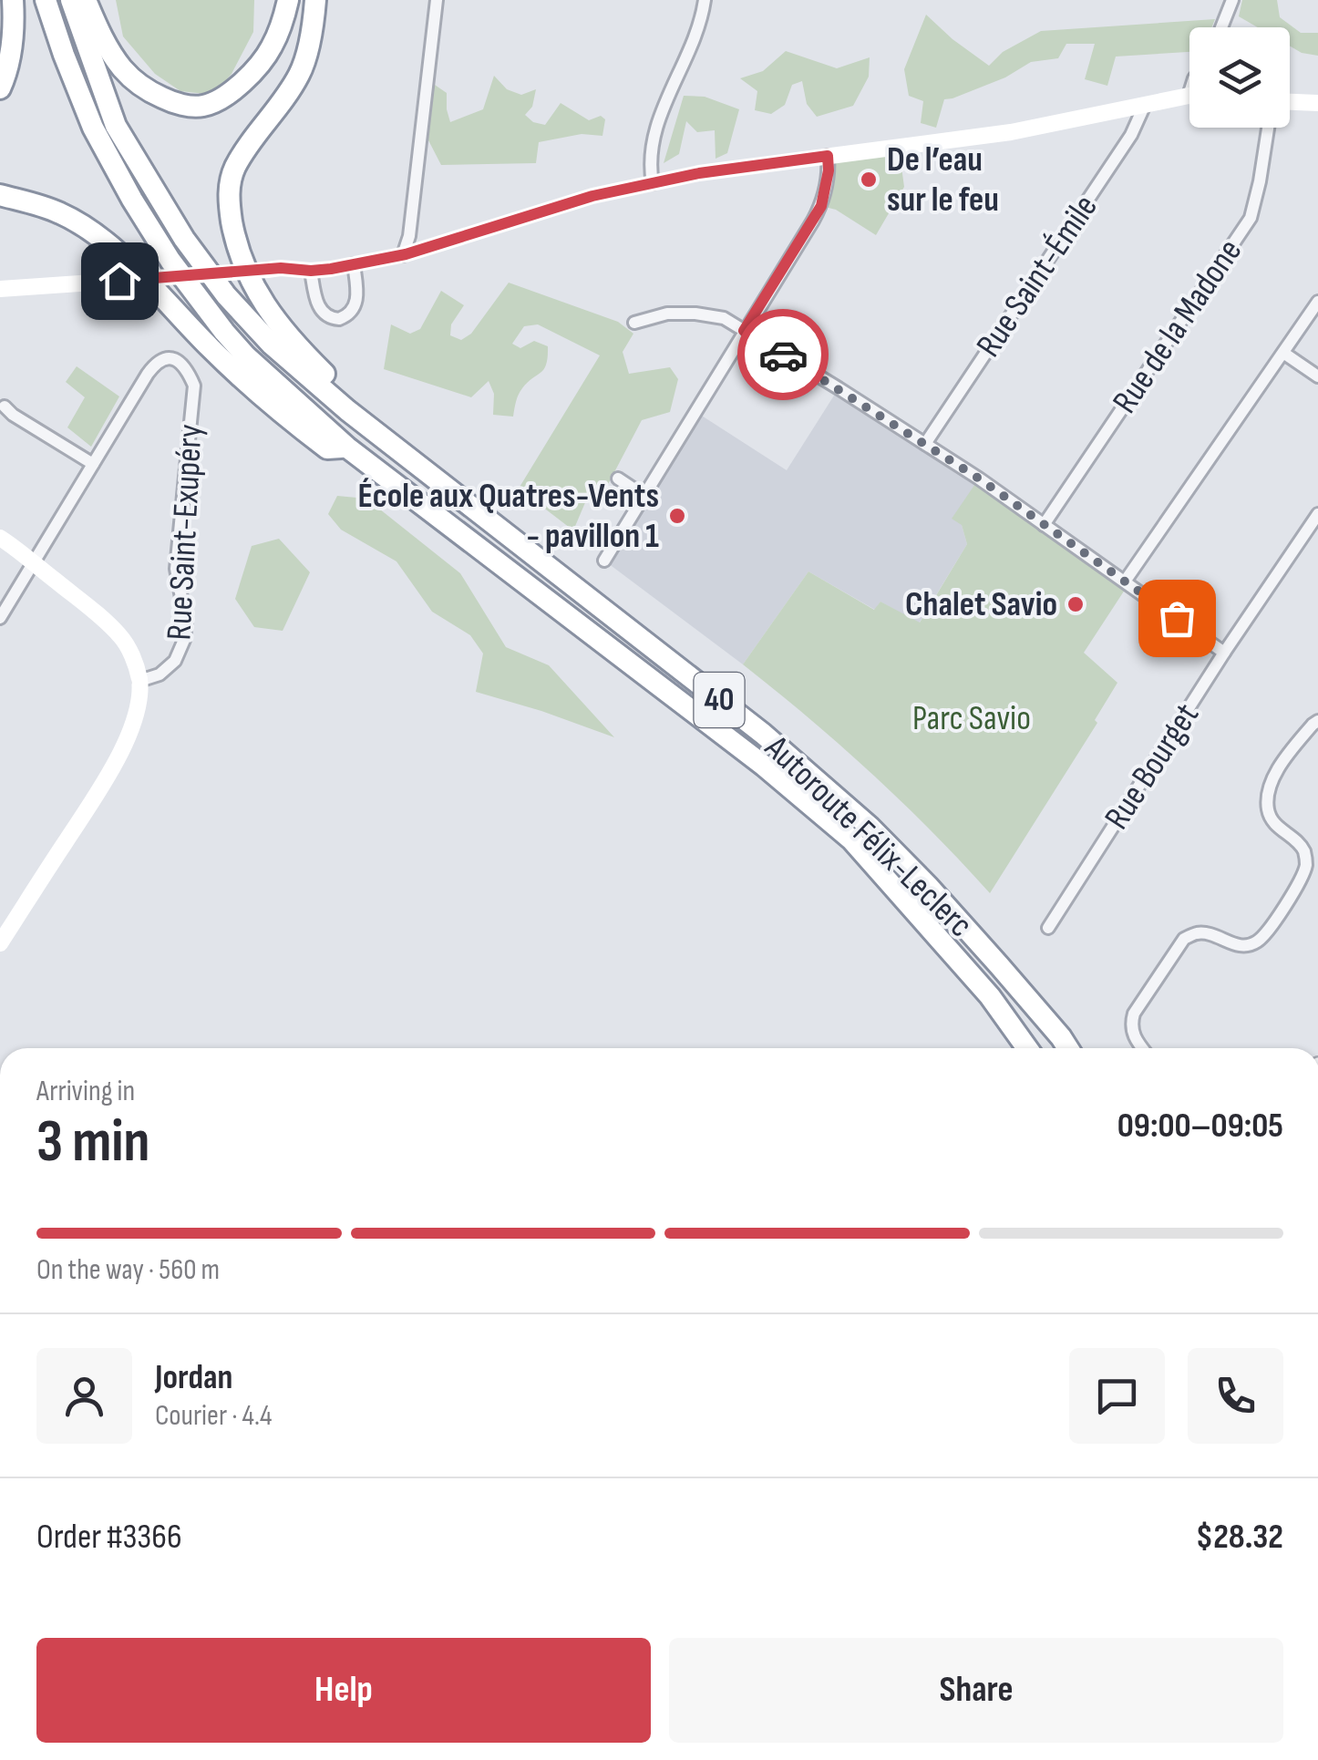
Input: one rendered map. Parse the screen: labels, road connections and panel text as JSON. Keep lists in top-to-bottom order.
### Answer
{
  "streets": {
    "highway": ["40", "Autoroute Félix-Leclerc"],
    "street": [
      "Rue Saint-Émile",
      "Rue de la Madone",
      "Rue Saint-Exupéry",
      "Rue Bourget"
    ]
  },
  "parks": ["Parc Savio"],
  "places": ["De l’eau sur le feu", "École aux Quatres-Vents - pavillon 1", "Chalet Savio"],
  "page": {
    "heading": ["3 min", "Arriving in", "09:00–09:05"],
    "panel": [
      "Jordan",
      "Courier · 4.4",
      "Order #3366",
      "$28.32"
    ],
    "bar": "On the way · 560 m",
    "buttons": ["Help", "Share"]
  }
}
